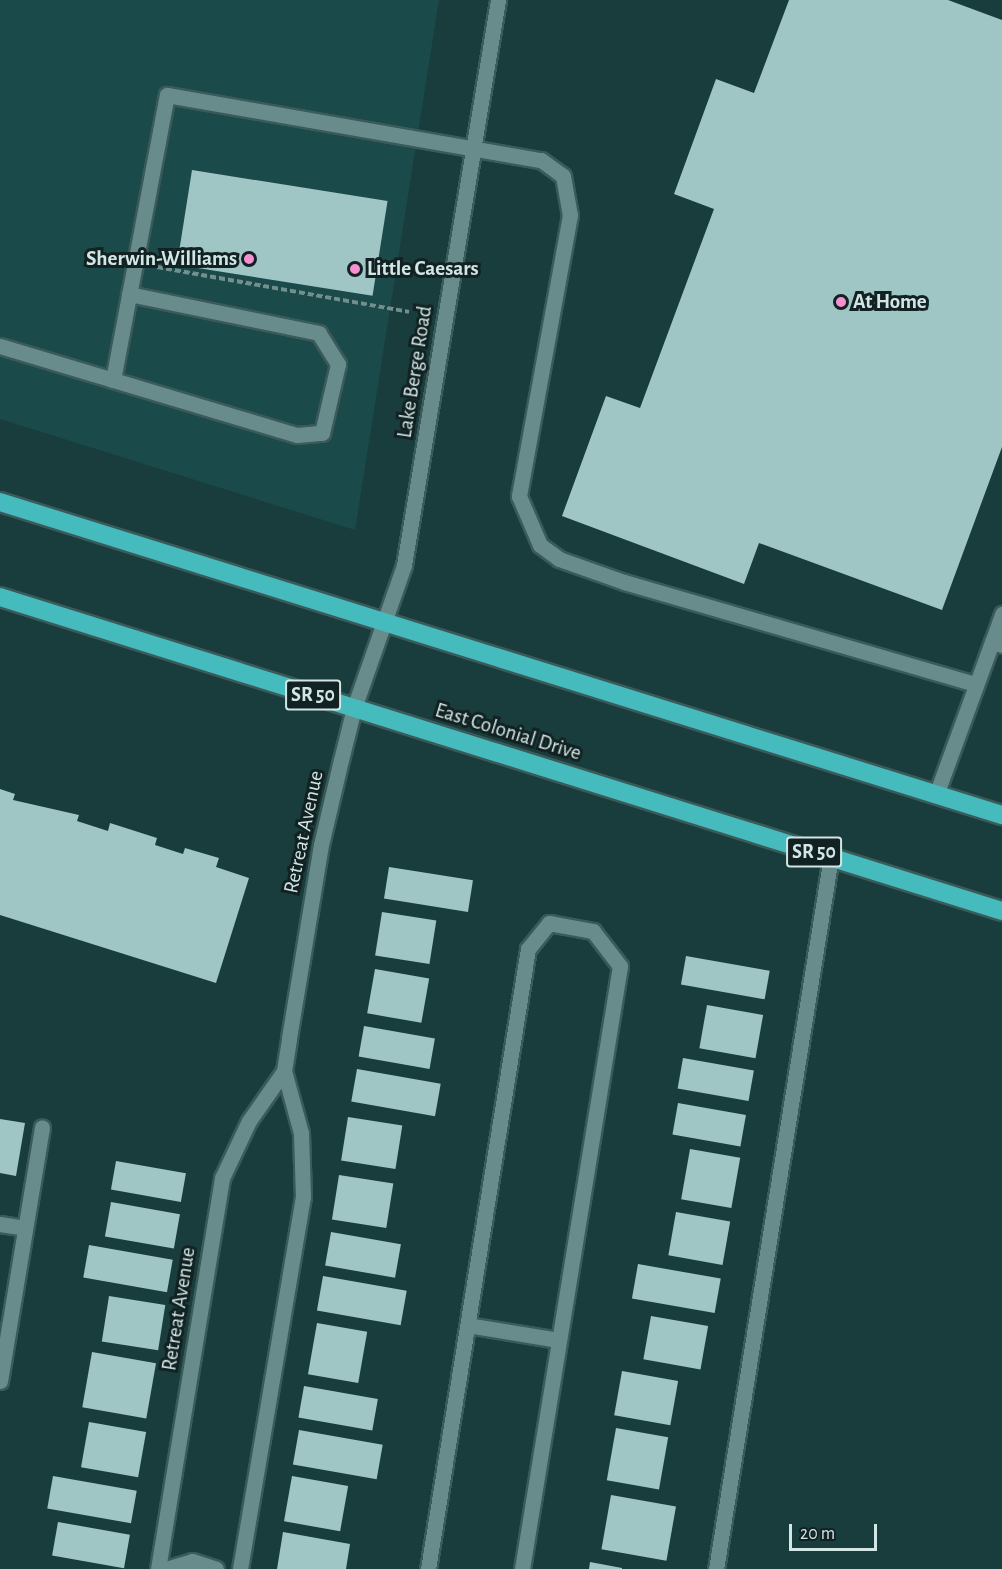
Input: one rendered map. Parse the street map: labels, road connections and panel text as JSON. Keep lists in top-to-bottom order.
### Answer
{
  "streets": {
    "highway": ["SR 50", "East Colonial Drive"],
    "street": ["Lake Berge Road", "Retreat Avenue"]
  },
  "crossings": [
    ["Lake Berge Road", "East Colonial Drive"],
    ["Lake Berge Road", "Retreat Avenue"],
    ["East Colonial Drive", "Retreat Avenue"]
  ],
  "places": ["Sherwin-Williams", "Little Caesars", "At Home"],
  "scale_bar": "20 m"
}
